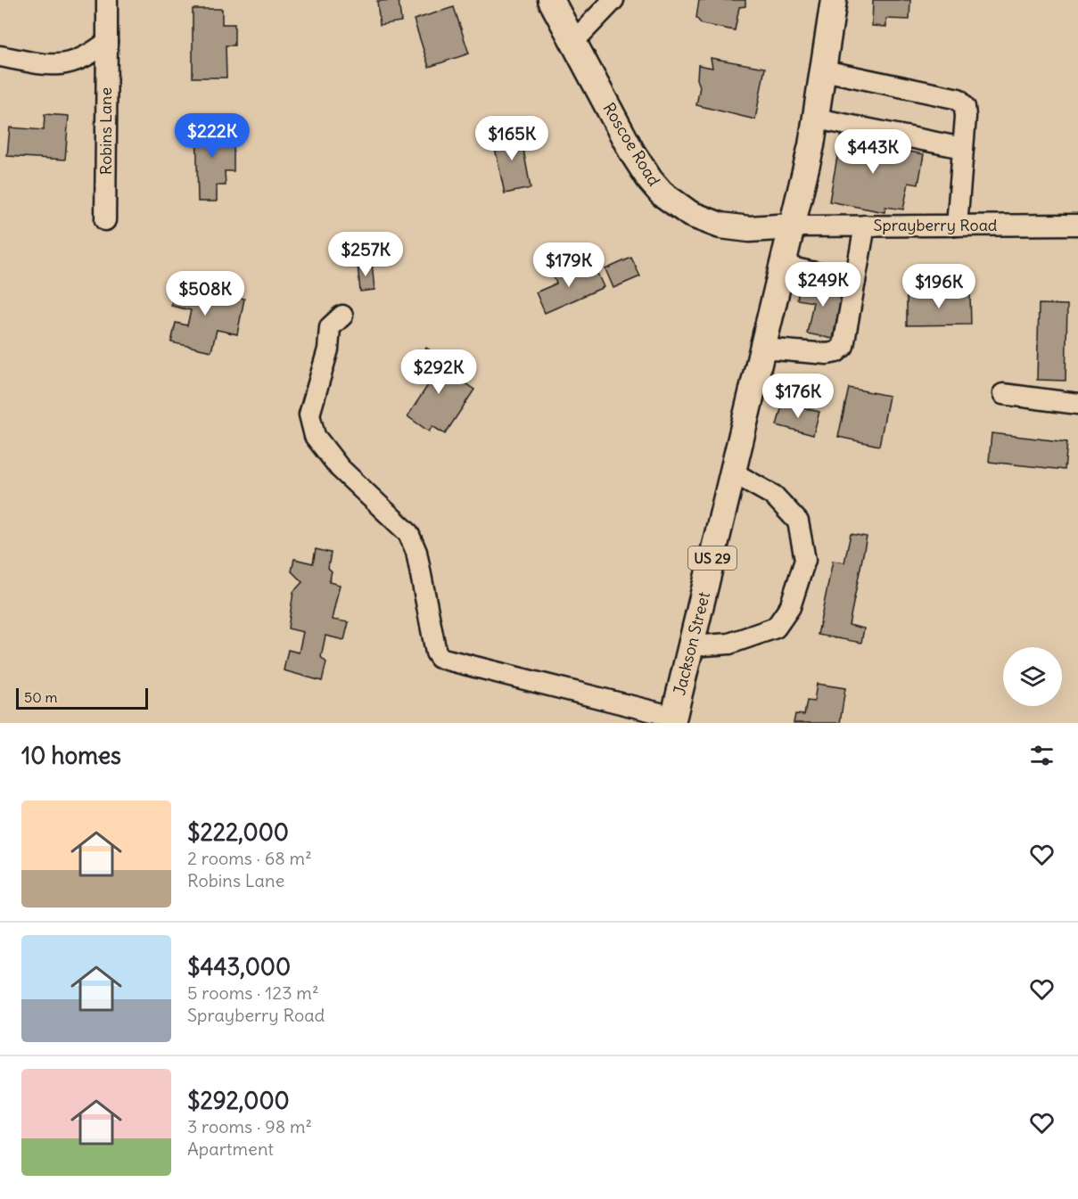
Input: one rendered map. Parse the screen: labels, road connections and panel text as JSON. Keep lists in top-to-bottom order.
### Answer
{
  "streets": {
    "main road": ["Roscoe Road", "US 29", "Jackson Street"],
    "street": ["Robins Lane", "Sprayberry Road"]
  },
  "crossings": [
    ["Roscoe Road", "Sprayberry Road"],
    ["Roscoe Road", "Jackson Street"],
    ["Sprayberry Road", "Jackson Street"]
  ],
  "scale_bar": "50 m",
  "page": {
    "price": [
      "$222K",
      "$165K",
      "$443K",
      "$257K",
      "$179K",
      "$249K",
      "$196K",
      "$508K",
      "$292K",
      "$176K"
    ],
    "scale": "50 m",
    "heading": "10 homes",
    "list": [
      {
        "name": "$222,000",
        "note": "2 rooms · 68 m² · Robins Lane"
      },
      {
        "name": "$443,000",
        "note": "5 rooms · 123 m² · Sprayberry Road"
      },
      {
        "name": "$292,000",
        "note": "3 rooms · 98 m² · Apartment"
      }
    ]
  }
}
